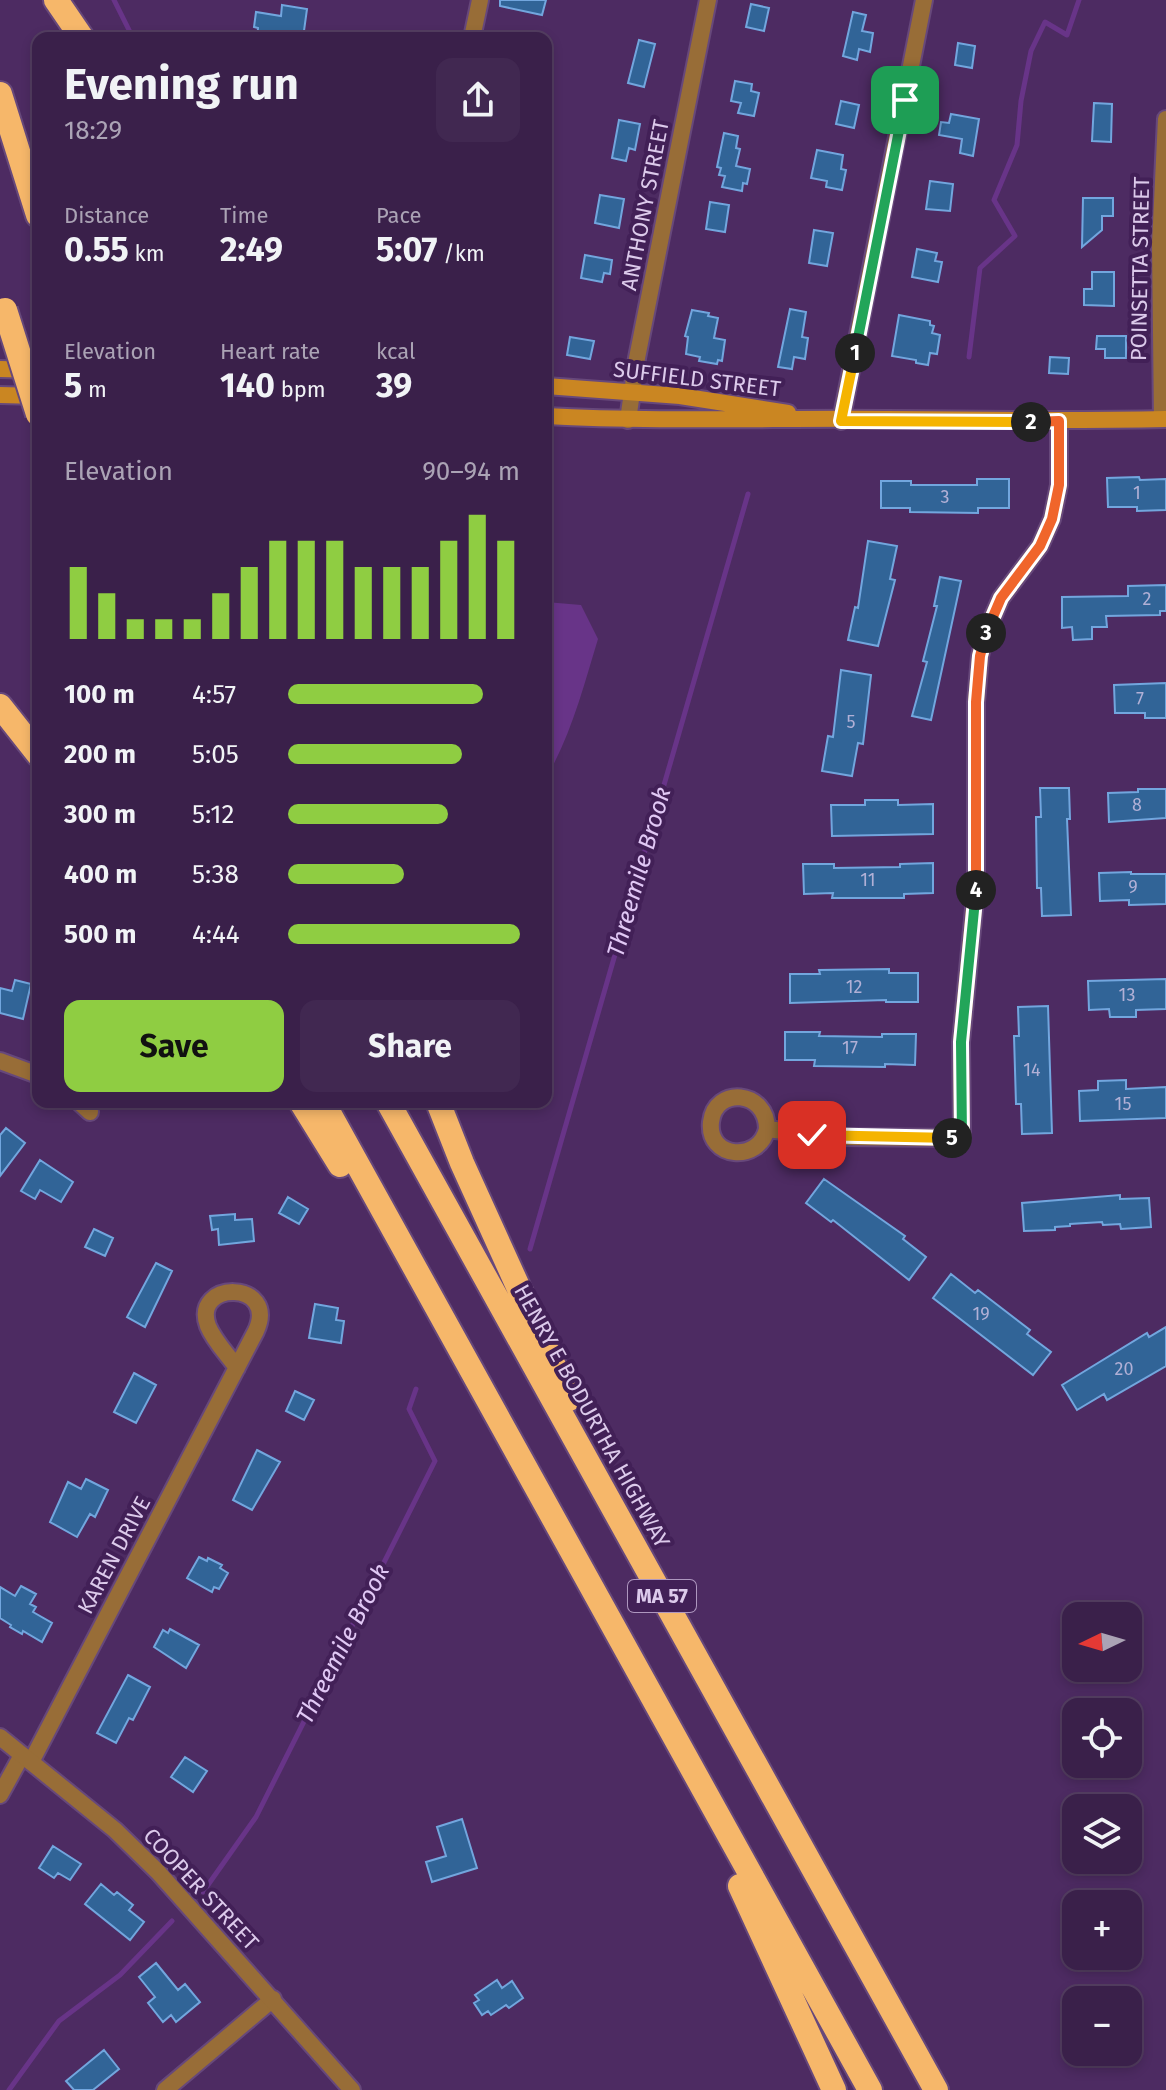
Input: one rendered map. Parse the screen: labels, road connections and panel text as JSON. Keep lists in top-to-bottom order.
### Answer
{
  "streets": {
    "highway": ["HENRY E BODURTHA HIGHWAY", "MA 57"],
    "main road": ["SUFFIELD STREET"],
    "street": [
      "ANTHONY STREET",
      "POINSETTA STREET",
      "KAREN DRIVE",
      "COOPER STREET"
    ]
  },
  "crossings": [
    ["ANTHONY STREET", "SUFFIELD STREET"],
    ["POINSETTA STREET", "SUFFIELD STREET"],
    ["KAREN DRIVE", "COOPER STREET"]
  ],
  "water": ["Threemile Brook"],
  "house_numbers": [
    "1",
    "3",
    "2",
    "7",
    "5",
    "8",
    "11",
    "9",
    "12",
    "13",
    "17",
    "14",
    "15",
    "19",
    "20"
  ],
  "north": "left",
  "page": {
    "heading": ["Evening run", "18:29"],
    "stats": [
      ["Distance", "0.55 km"],
      ["Time", "2:49"],
      ["Pace", "5:07 /km"],
      ["Elevation", "5 m"],
      ["Heart rate", "140 bpm"],
      ["kcal", "39"]
    ],
    "pins": [
      "1",
      "2",
      "3",
      "4",
      "5"
    ],
    "chart": ["Elevation", "90–94 m"],
    "list": [
      {
        "name": "100 m",
        "note": "4:57"
      },
      {
        "name": "200 m",
        "note": "5:05"
      },
      {
        "name": "300 m",
        "note": "5:12"
      },
      {
        "name": "400 m",
        "note": "5:38"
      },
      {
        "name": "500 m",
        "note": "4:44"
      }
    ],
    "buttons": ["Save", "Share"],
    "map_buttons": ["+", "−"]
  }
}
